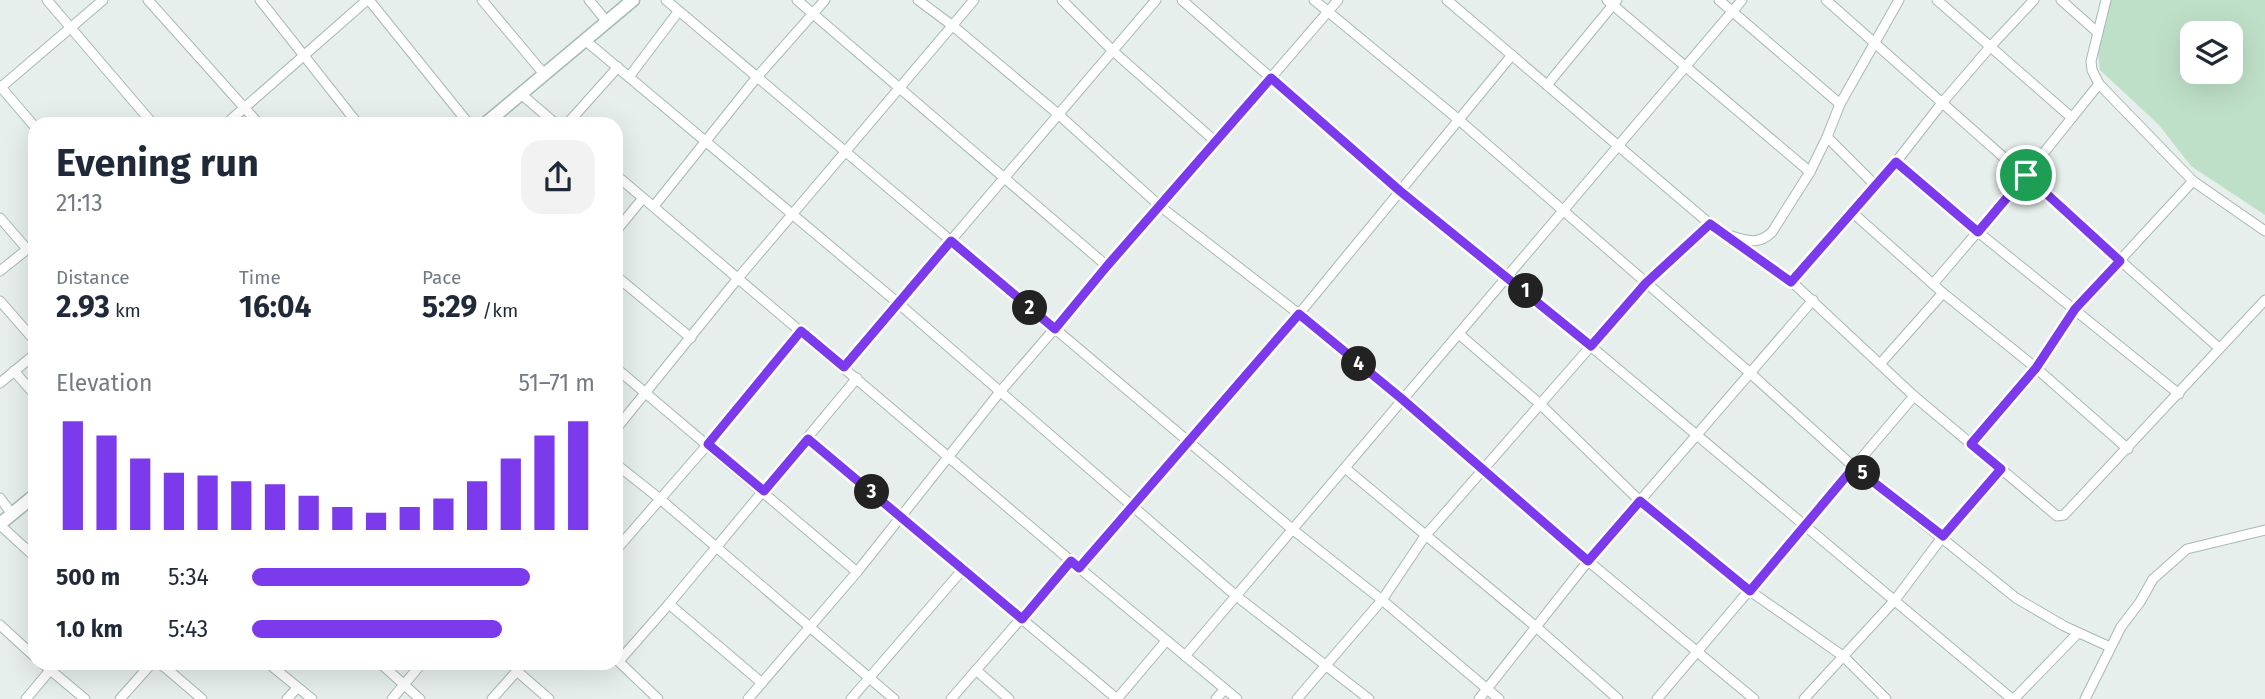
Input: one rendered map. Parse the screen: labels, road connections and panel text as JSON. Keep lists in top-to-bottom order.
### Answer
{
  "page": {
    "heading": ["Evening run", "21:13"],
    "stats": [
      ["Distance", "2.93 km"],
      ["Time", "16:04"],
      ["Pace", "5:29 /km"]
    ],
    "pins": [
      "1",
      "2",
      "4",
      "5",
      "3"
    ],
    "chart": ["Elevation", "51–71 m"],
    "list": [
      {
        "name": "500 m",
        "note": "5:34"
      },
      {
        "name": "1.0 km",
        "note": "5:43"
      }
    ]
  }
}
